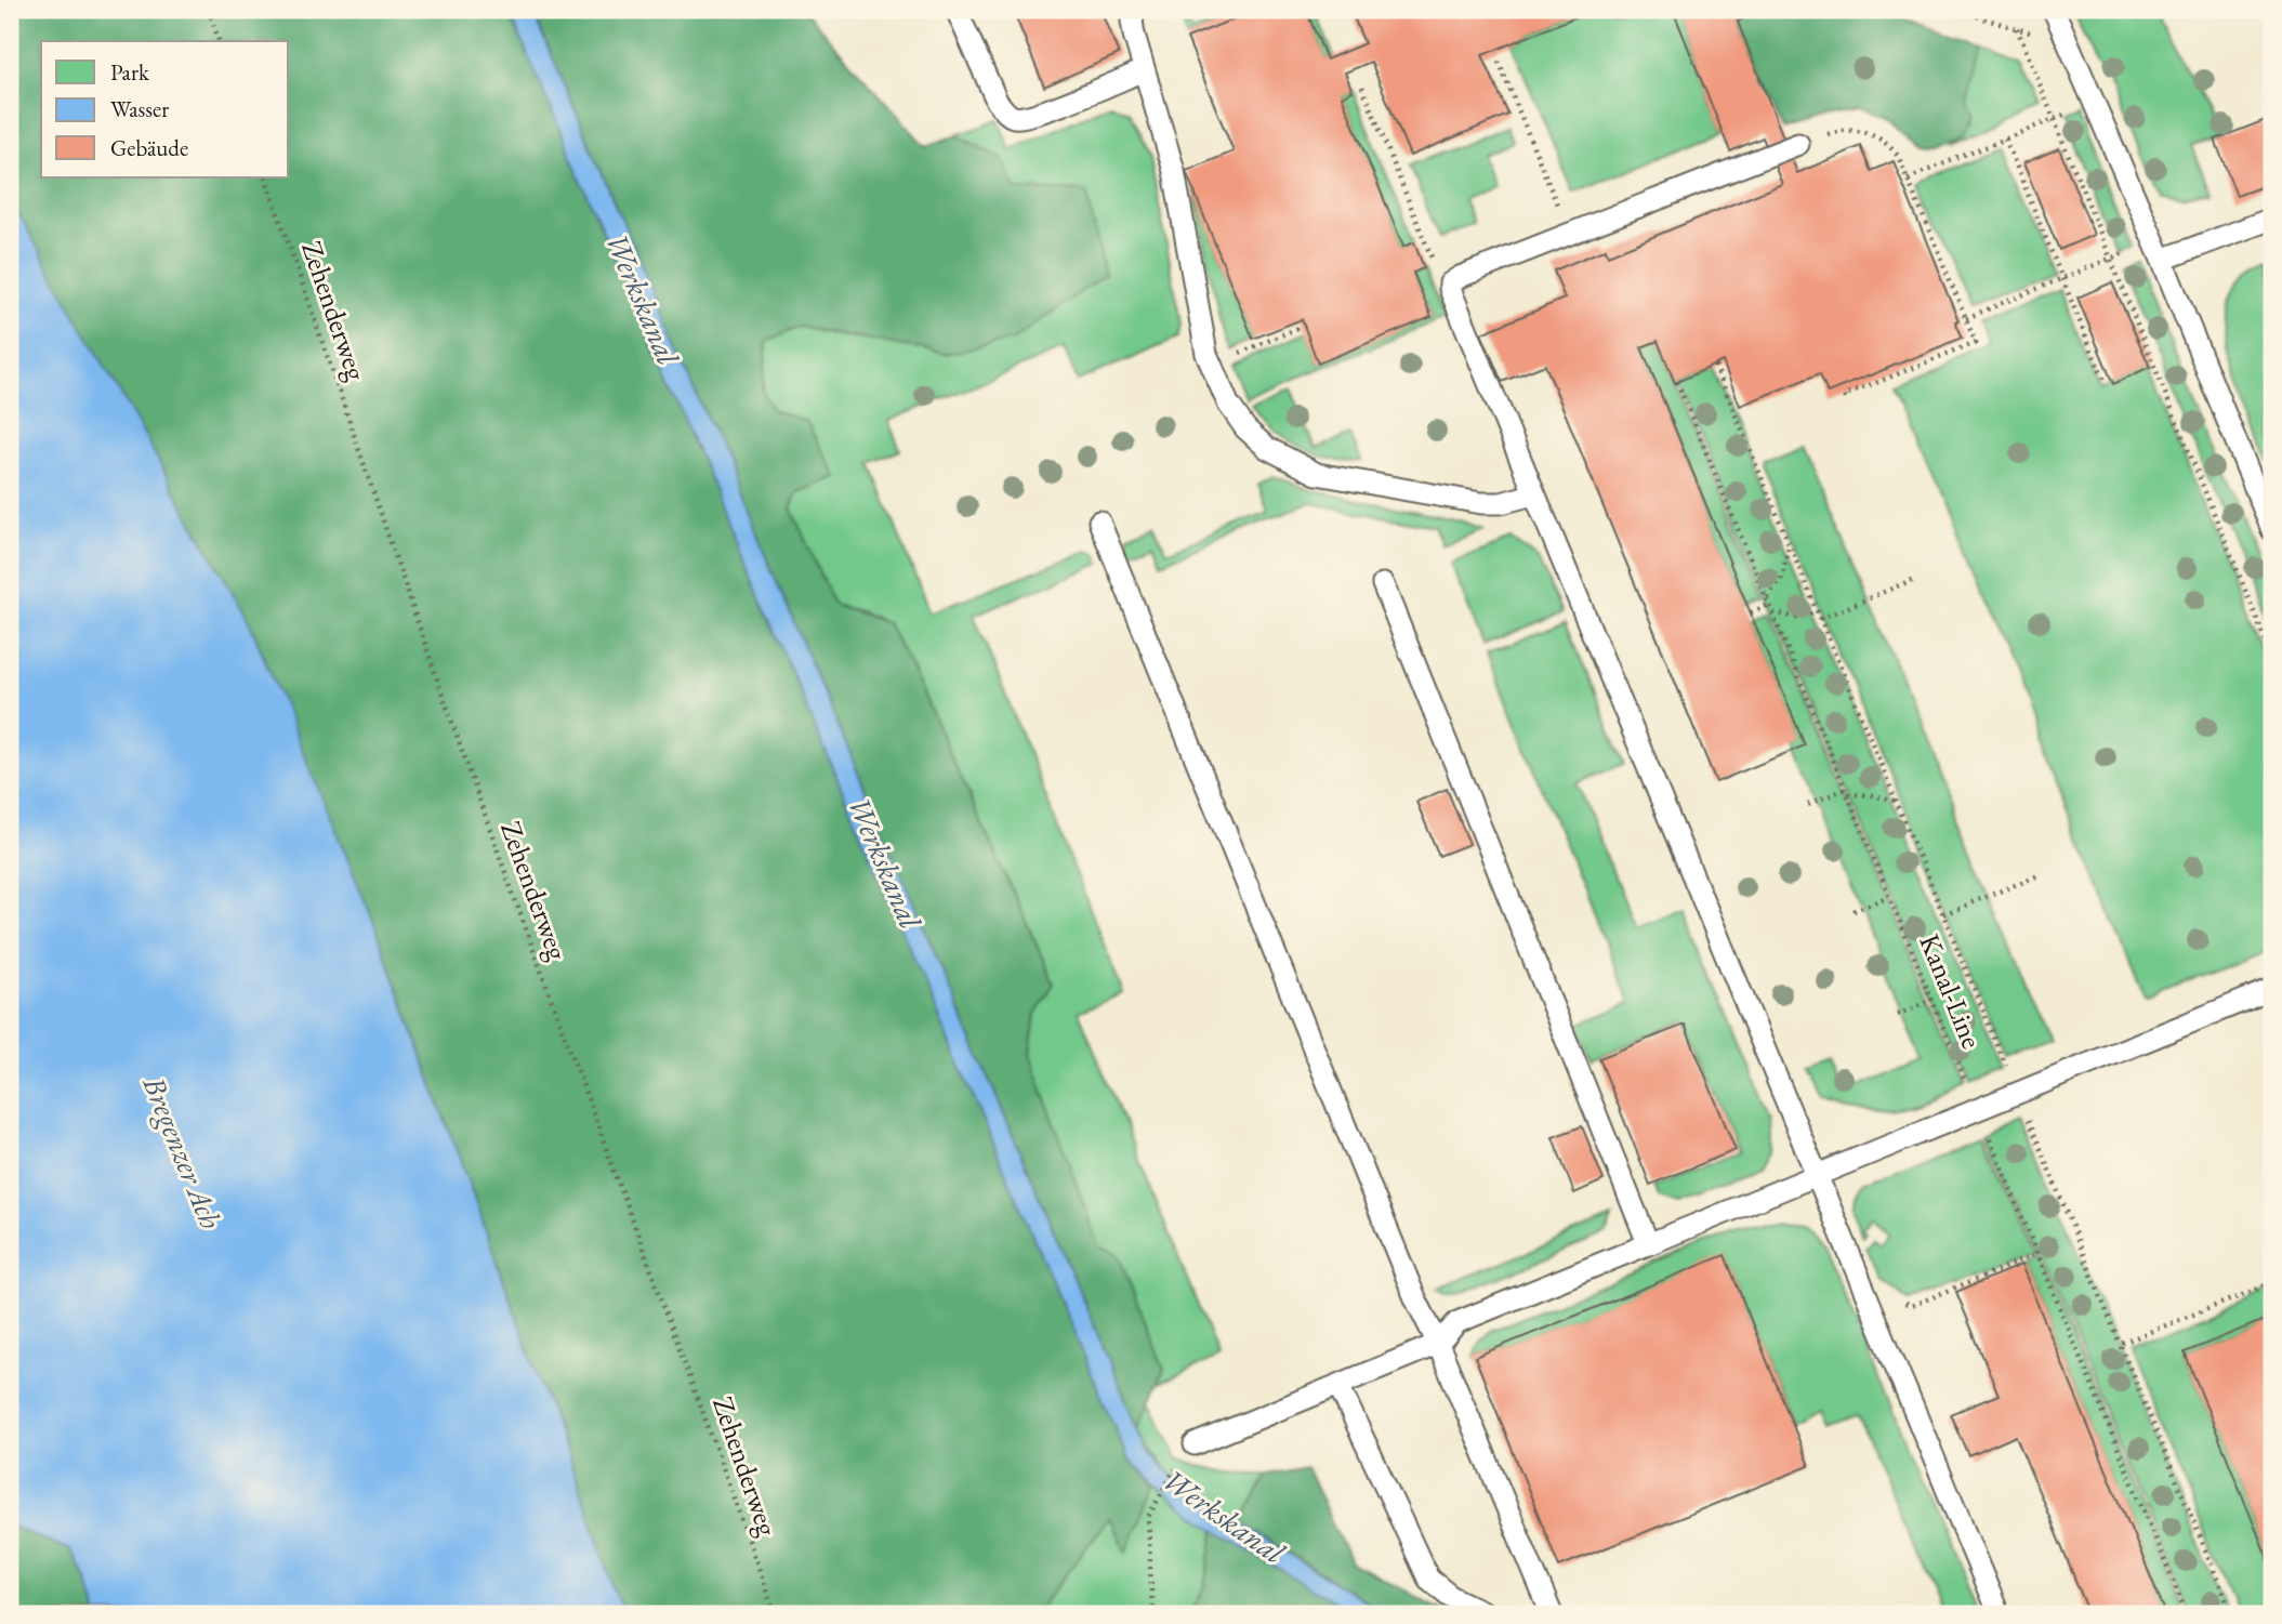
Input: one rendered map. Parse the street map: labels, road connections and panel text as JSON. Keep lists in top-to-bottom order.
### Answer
{
  "streets": {
    "path": ["Zehenderweg", "Kanal-Line"]
  },
  "water": ["Werkskanal", "Bregenzer Ach"],
  "legend": ["Park", "Wasser", "Gebäude"]
}
